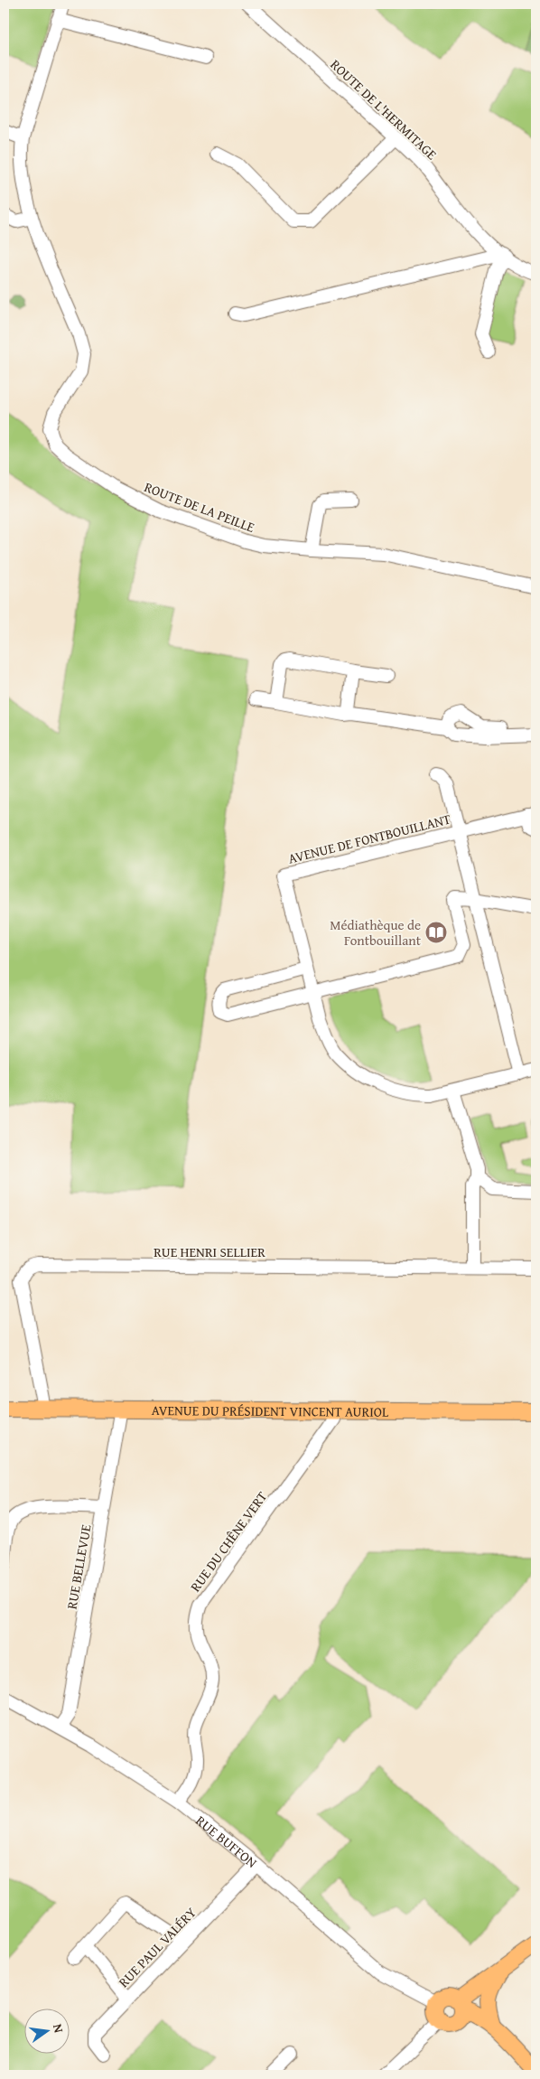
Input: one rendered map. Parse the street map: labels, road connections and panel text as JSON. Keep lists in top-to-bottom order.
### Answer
{
  "streets": {
    "main road": ["AVENUE DU PRÉSIDENT VINCENT AURIOL"],
    "street": [
      "ROUTE DE L'HERMITAGE",
      "ROUTE DE LA PEILLE",
      "AVENUE DE FONTBOUILLANT",
      "RUE HENRI SELLIER",
      "RUE DU CHÊNE VERT",
      "RUE BELLEVUE",
      "RUE BUFFON",
      "RUE PAUL VALÉRY"
    ]
  },
  "crossings": [
    ["RUE HENRI SELLIER", "AVENUE DU PRÉSIDENT VINCENT AURIOL"],
    ["AVENUE DU PRÉSIDENT VINCENT AURIOL", "RUE DU CHÊNE VERT"],
    ["AVENUE DU PRÉSIDENT VINCENT AURIOL", "RUE BELLEVUE"],
    ["RUE DU CHÊNE VERT", "RUE BUFFON"],
    ["RUE BELLEVUE", "RUE BUFFON"],
    ["RUE BUFFON", "RUE PAUL VALÉRY"]
  ],
  "places": {
    "library": ["Médiathèque de Fontbouillant"]
  },
  "north": "right"
}
